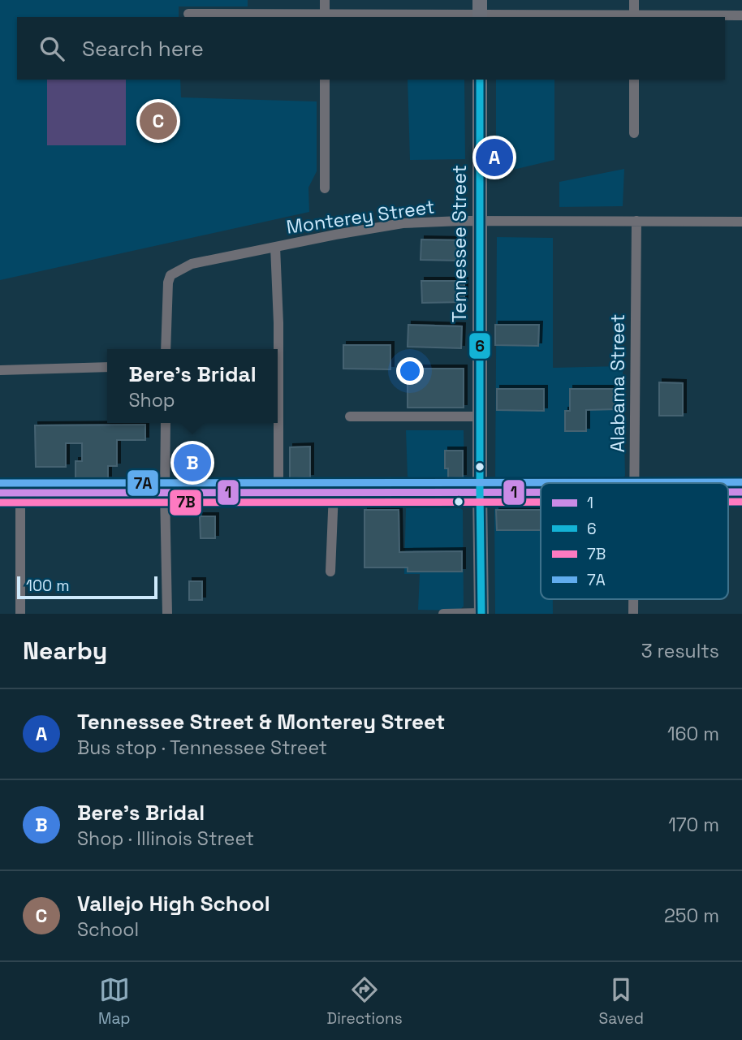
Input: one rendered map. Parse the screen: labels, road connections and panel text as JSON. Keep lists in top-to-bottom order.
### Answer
{
  "streets": {
    "main road": ["Tennessee Street"],
    "street": ["Monterey Street", "Alabama Street"]
  },
  "crossings": [
    ["Monterey Street", "Tennessee Street"],
    ["Monterey Street", "Alabama Street"]
  ],
  "lines": [
    "transit line 6",
    "transit line 7A",
    "transit line 1",
    "transit line 7B"
  ],
  "legend": [
    "1",
    "6",
    "7B",
    "7A"
  ],
  "scale_bar": "100 m",
  "page": {
    "search": "Search here",
    "pins": ["C", "A", "B"],
    "popup": ["Bere's Bridal", "Shop"],
    "scale": "100 m",
    "heading": ["Nearby", "3 results"],
    "list": [
      {
        "mark": "A",
        "name": "Tennessee Street & Monterey Street",
        "note": "Bus stop · Tennessee Street",
        "value": "160 m"
      },
      {
        "mark": "B",
        "name": "Bere's Bridal",
        "note": "Shop · Illinois Street",
        "value": "170 m"
      },
      {
        "mark": "C",
        "name": "Vallejo High School",
        "note": "School",
        "value": "250 m"
      }
    ],
    "nav": ["Map", "Directions", "Saved"]
  }
}
